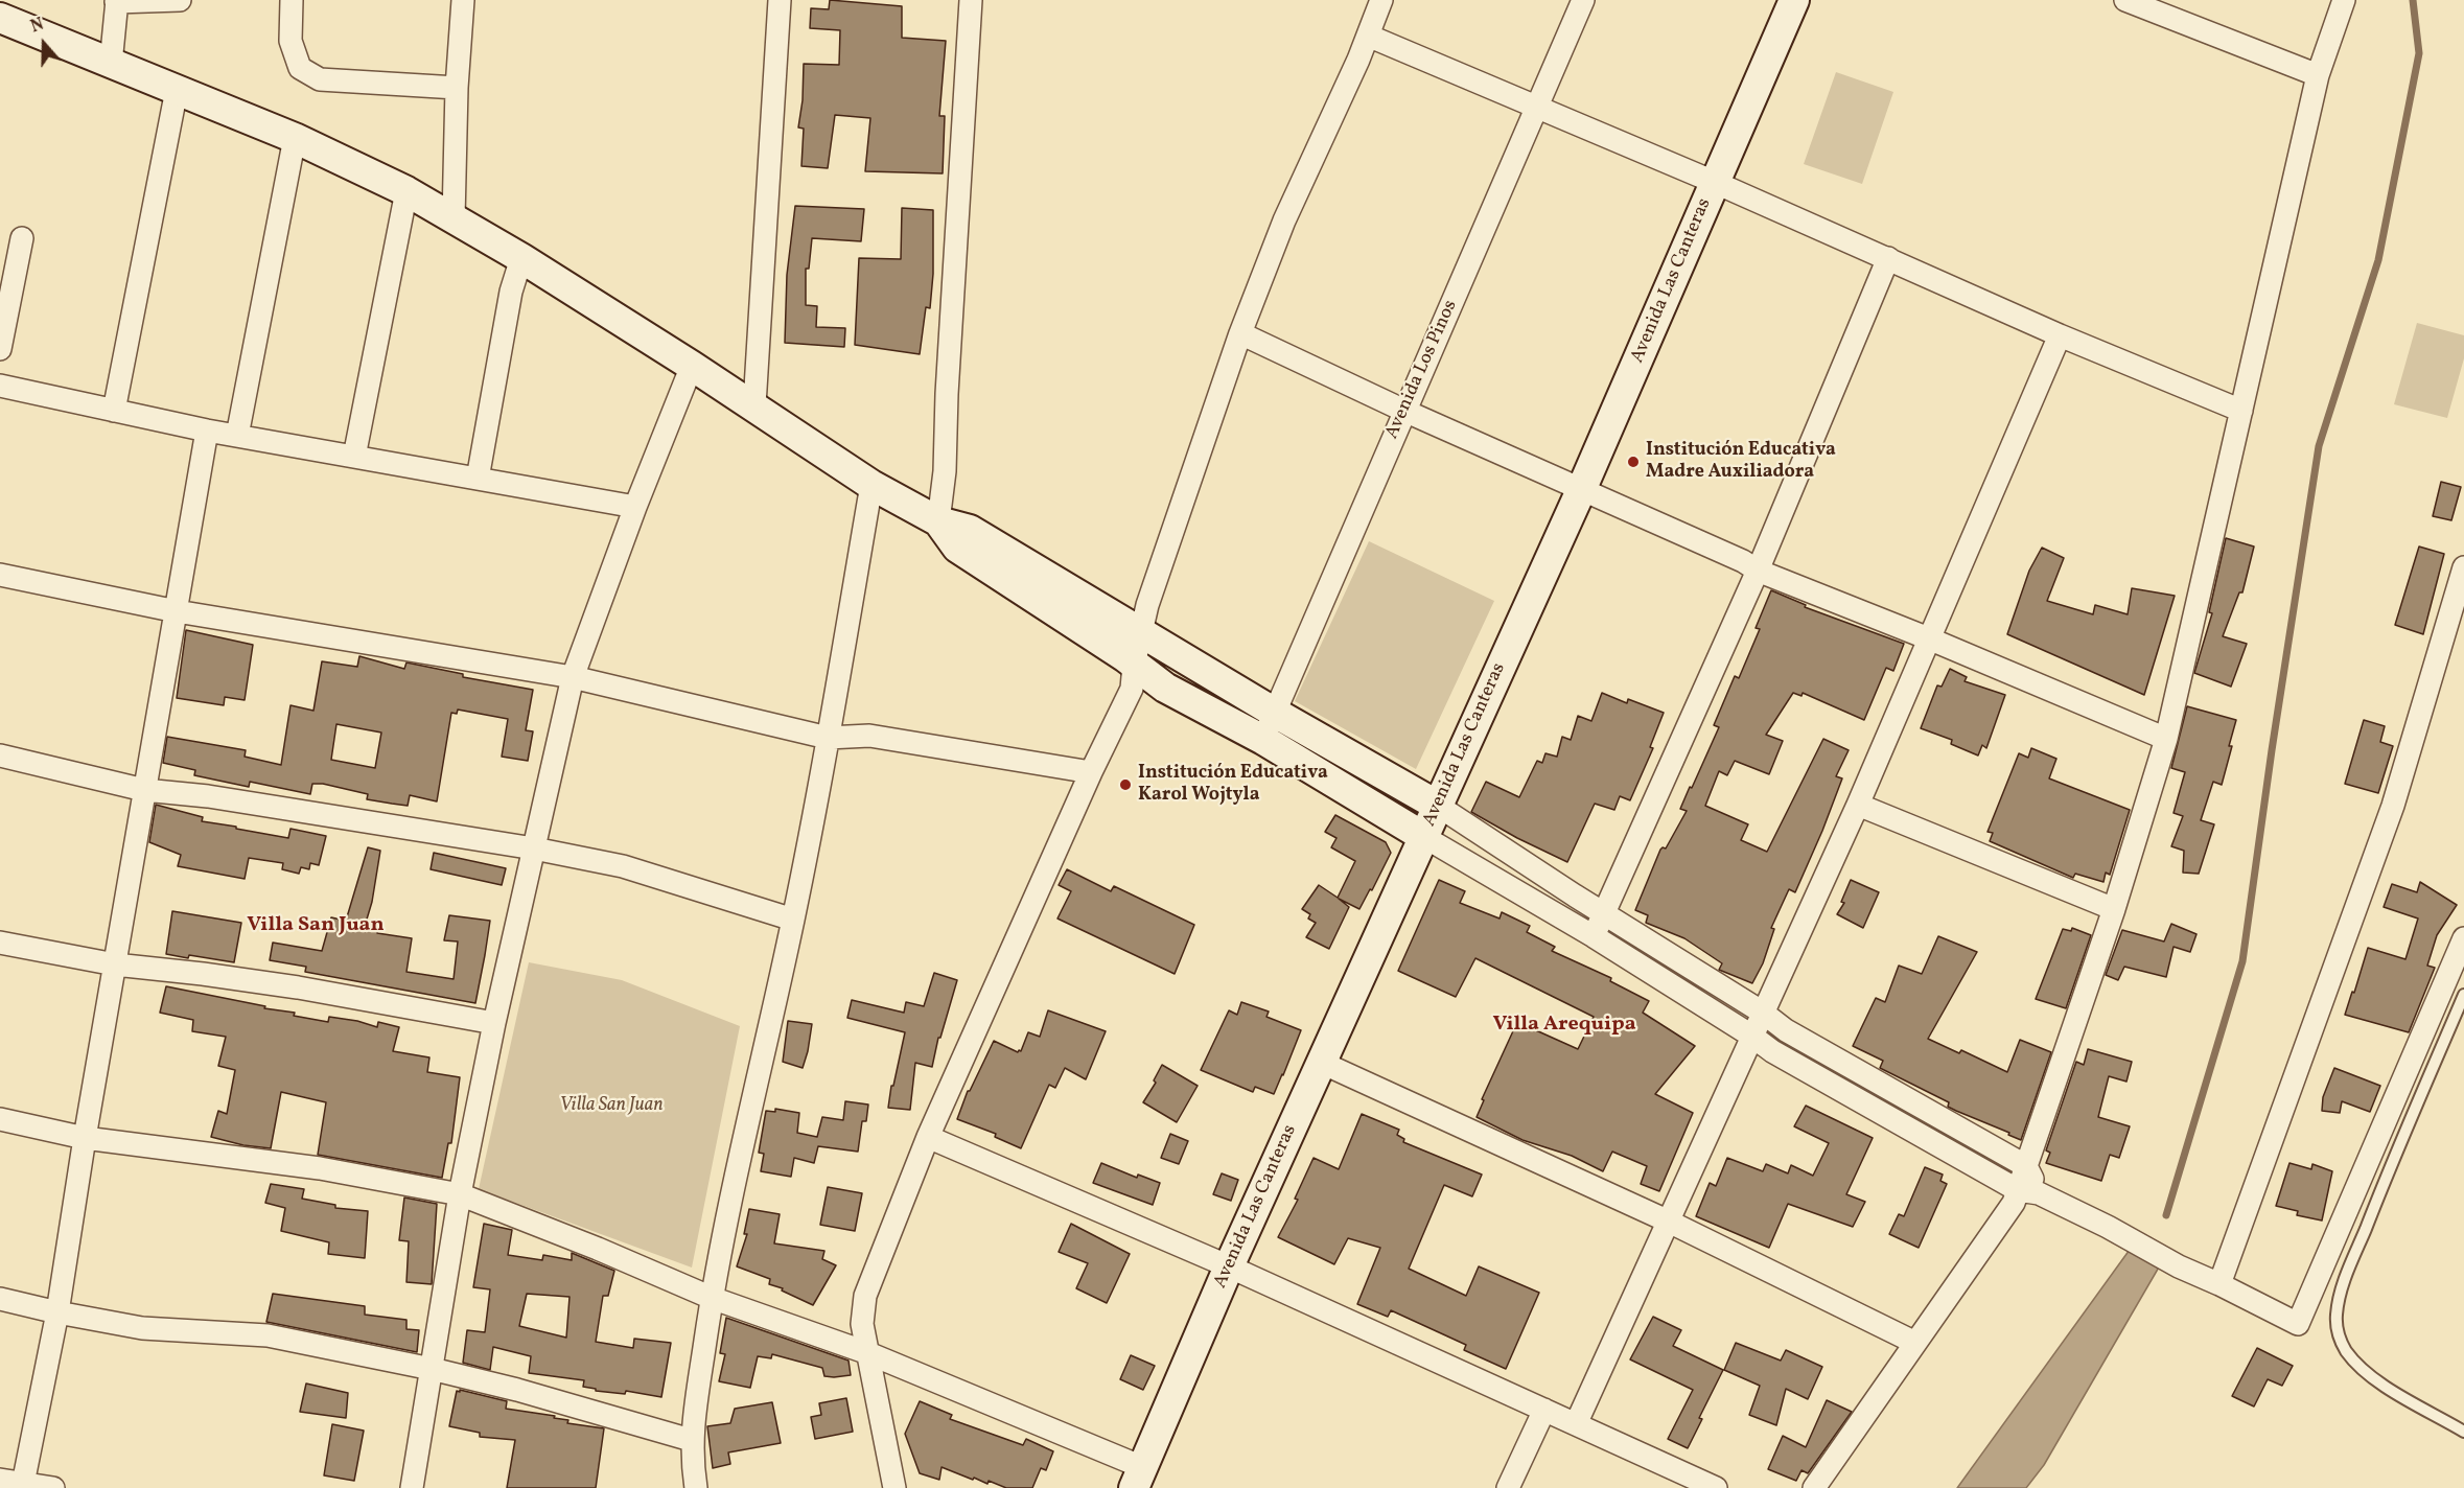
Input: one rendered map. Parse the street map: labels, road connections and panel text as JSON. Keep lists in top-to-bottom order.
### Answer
{
  "streets": {
    "street": ["Avenida Las Canteras", "Avenida Los Pinos"]
  },
  "districts": ["Villa San Juan", "Villa Arequipa"],
  "parks": ["Villa San Juan"],
  "places": ["Institución Educativa Madre Auxiliadora", "Institución Educativa Karol Wojtyla"],
  "north": "top"
}
